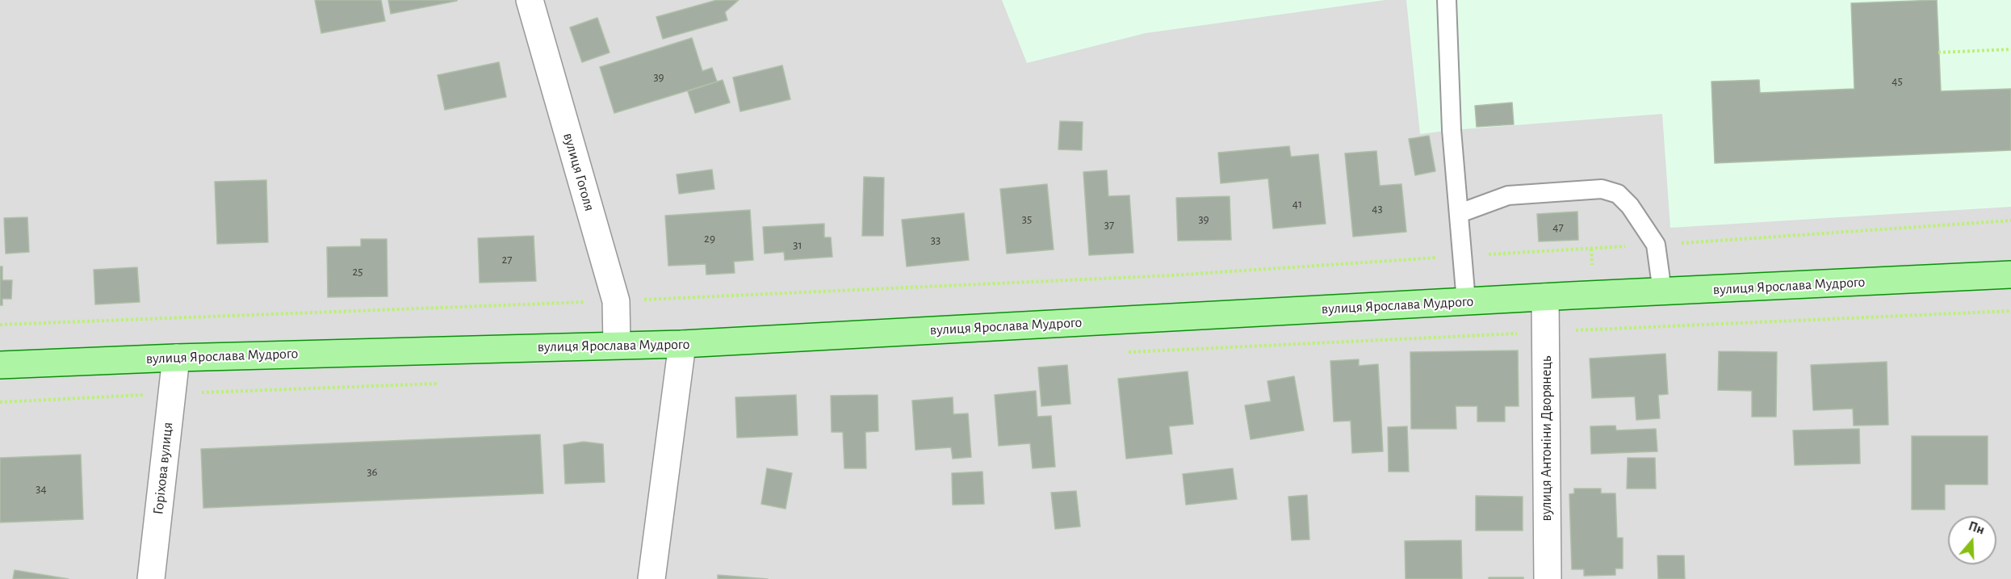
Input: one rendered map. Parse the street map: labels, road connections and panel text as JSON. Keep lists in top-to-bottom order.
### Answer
{
  "streets": {
    "main road": ["вулиця Ярослава Мудрого"],
    "street": ["вулиця Гоголя", "вулиця Антоніни Дворянець", "Горіхова вулиця"]
  },
  "crossings": [
    ["вулиця Гоголя", "вулиця Ярослава Мудрого"],
    ["вулиця Ярослава Мудрого", "вулиця Антоніни Дворянець"],
    ["вулиця Ярослава Мудрого", "Горіхова вулиця"]
  ],
  "house_numbers": [
    "39",
    "45",
    "41",
    "43",
    "35",
    "39",
    "37",
    "47",
    "29",
    "33",
    "31",
    "27",
    "25",
    "36",
    "34"
  ],
  "north": "top"
}
